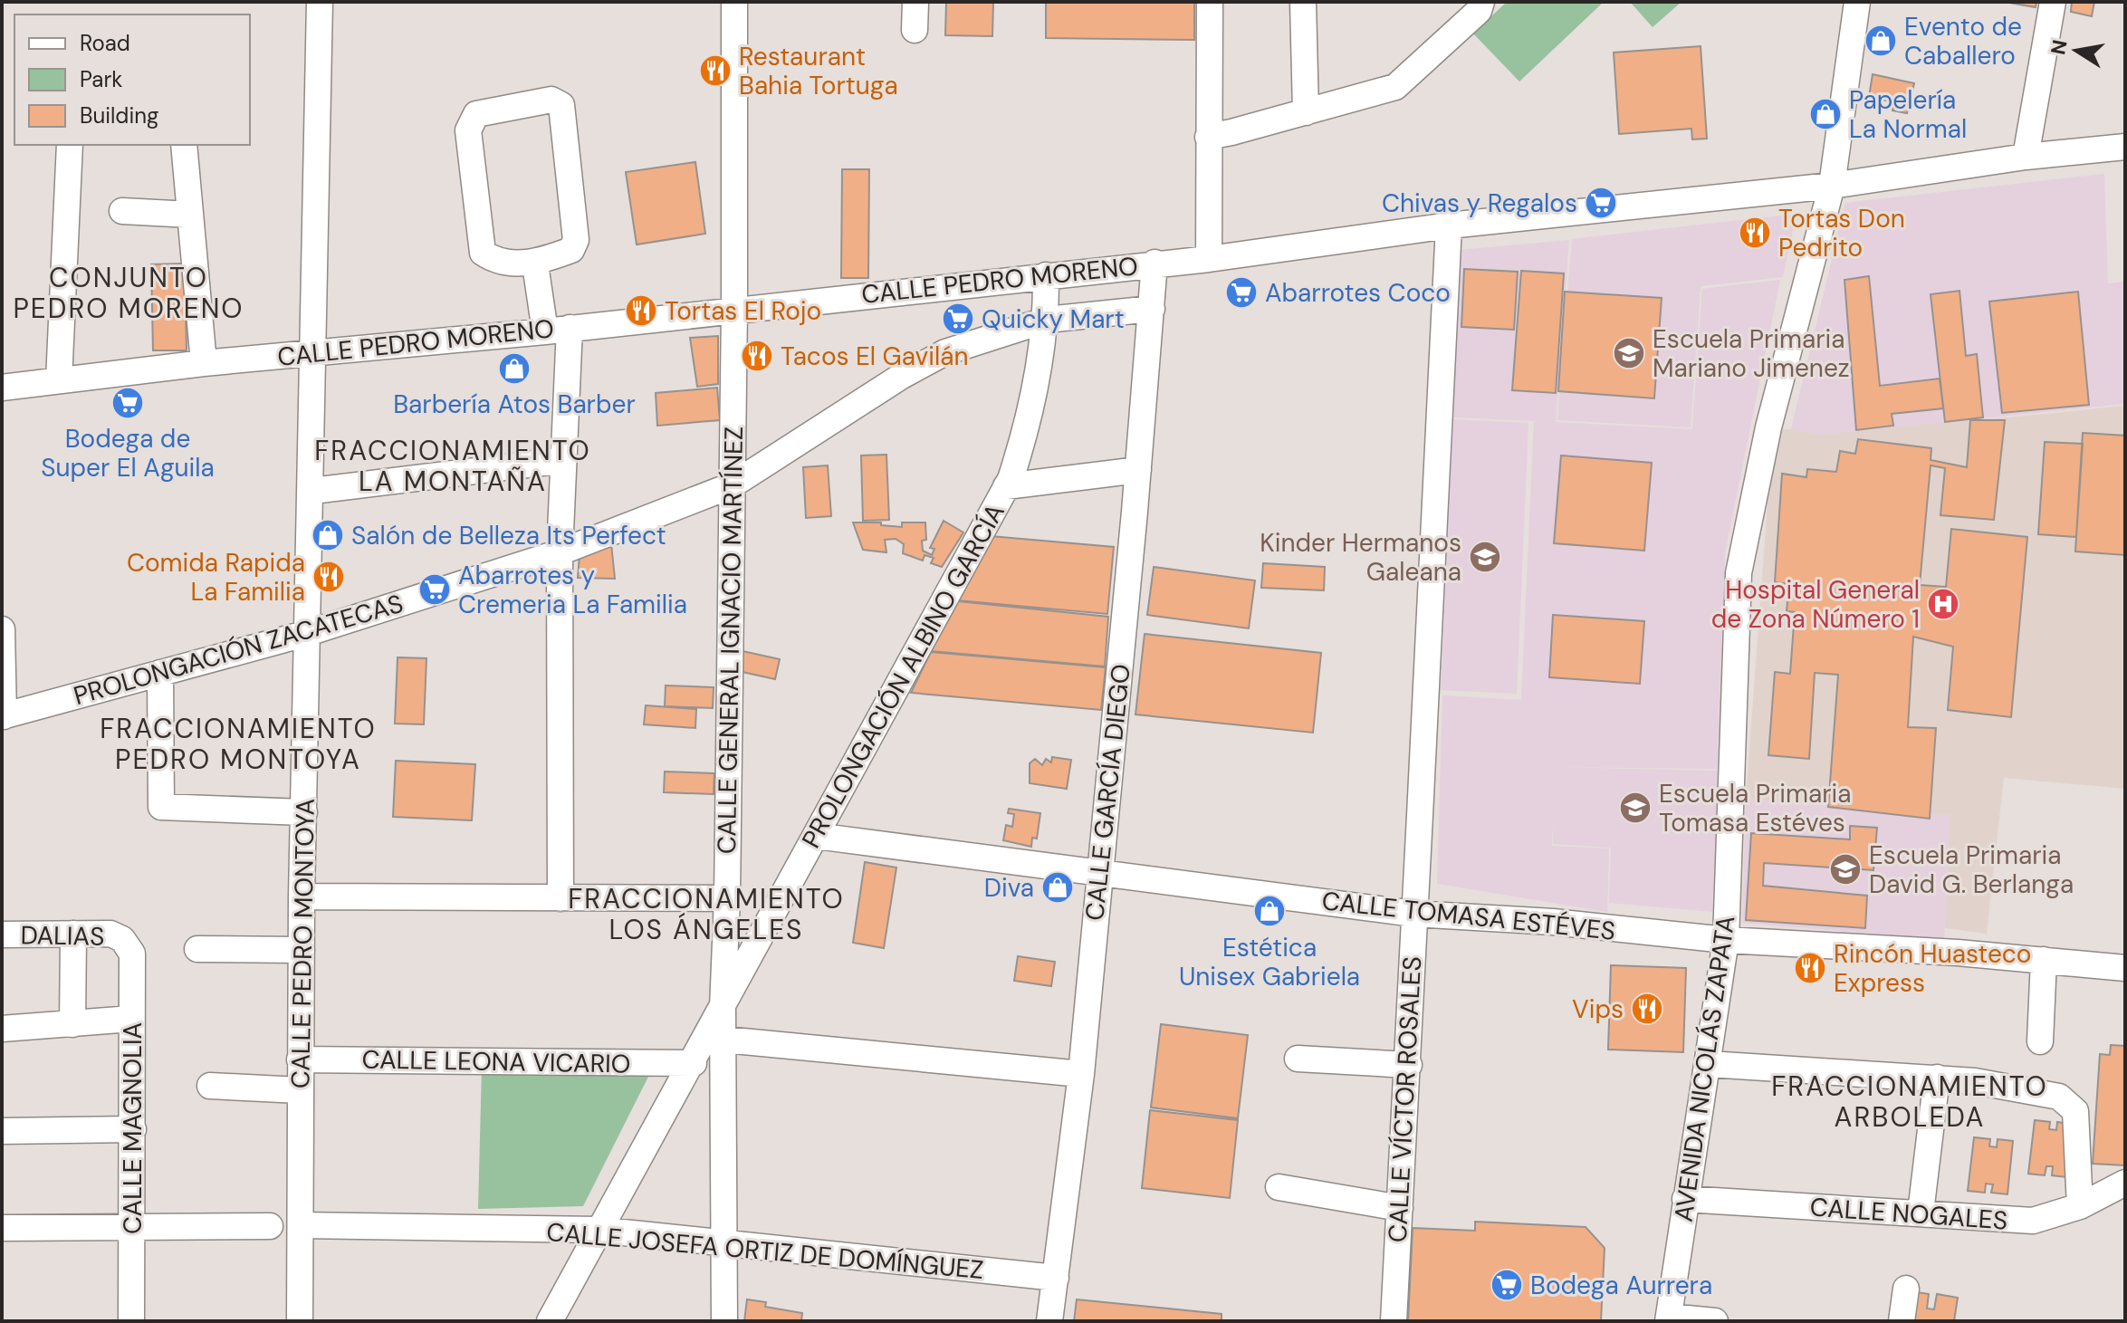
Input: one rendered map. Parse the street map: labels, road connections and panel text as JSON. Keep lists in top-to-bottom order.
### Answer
{
  "streets": {
    "street": [
      "CALLE PEDRO MORENO",
      "CALLE GENERAL IGNACIO MARTÍNEZ",
      "PROLONGACIÓN ZACATECAS",
      "PROLONGACIÓN ALBINO GARCÍA",
      "CALLE GARCÍA DIEGO",
      "CALLE TOMASA ESTÉVES",
      "DALIAS",
      "CALLE PEDRO MONTOYA",
      "CALLE LEONA VICARIO",
      "AVENIDA NICOLÁS ZAPATA",
      "CALLE VÍCTOR ROSALES",
      "CALLE MAGNOLIA",
      "CALLE NOGALES",
      "CALLE JOSEFA ORTIZ DE DOMÍNGUEZ"
    ]
  },
  "crossings": [
    ["CALLE PEDRO MORENO", "CALLE GENERAL IGNACIO MARTÍNEZ"],
    ["CALLE PEDRO MORENO", "PROLONGACIÓN ALBINO GARCÍA"],
    ["CALLE PEDRO MORENO", "CALLE GARCÍA DIEGO"],
    ["CALLE PEDRO MORENO", "CALLE PEDRO MONTOYA"],
    ["CALLE PEDRO MORENO", "AVENIDA NICOLÁS ZAPATA"],
    ["CALLE PEDRO MORENO", "CALLE VÍCTOR ROSALES"],
    ["CALLE GENERAL IGNACIO MARTÍNEZ", "PROLONGACIÓN ZACATECAS"],
    ["CALLE GENERAL IGNACIO MARTÍNEZ", "PROLONGACIÓN ALBINO GARCÍA"],
    ["CALLE GENERAL IGNACIO MARTÍNEZ", "CALLE JOSEFA ORTIZ DE DOMÍNGUEZ"],
    ["PROLONGACIÓN ZACATECAS", "PROLONGACIÓN ALBINO GARCÍA"],
    ["PROLONGACIÓN ZACATECAS", "CALLE GARCÍA DIEGO"],
    ["PROLONGACIÓN ZACATECAS", "CALLE PEDRO MONTOYA"],
    ["PROLONGACIÓN ALBINO GARCÍA", "CALLE TOMASA ESTÉVES"],
    ["PROLONGACIÓN ALBINO GARCÍA", "CALLE LEONA VICARIO"],
    ["PROLONGACIÓN ALBINO GARCÍA", "CALLE JOSEFA ORTIZ DE DOMÍNGUEZ"],
    ["CALLE GARCÍA DIEGO", "CALLE TOMASA ESTÉVES"],
    ["CALLE GARCÍA DIEGO", "CALLE JOSEFA ORTIZ DE DOMÍNGUEZ"],
    ["CALLE TOMASA ESTÉVES", "AVENIDA NICOLÁS ZAPATA"],
    ["CALLE TOMASA ESTÉVES", "CALLE VÍCTOR ROSALES"],
    ["DALIAS", "CALLE MAGNOLIA"],
    ["CALLE PEDRO MONTOYA", "CALLE LEONA VICARIO"],
    ["CALLE PEDRO MONTOYA", "CALLE JOSEFA ORTIZ DE DOMÍNGUEZ"],
    ["AVENIDA NICOLÁS ZAPATA", "CALLE NOGALES"]
  ],
  "districts": [
    "CONJUNTO PEDRO MORENO",
    "FRACCIONAMIENTO LA MONTAÑA",
    "FRACCIONAMIENTO PEDRO MONTOYA",
    "FRACCIONAMIENTO LOS ÁNGELES",
    "FRACCIONAMIENTO ARBOLEDA"
  ],
  "places": {
    "shop": [
      "Evento de Caballero",
      "Papelería La Normal",
      "Barbería Atos Barber",
      "Salón de Belleza Its Perfect",
      "Diva",
      "Estética Unisex Gabriela"
    ],
    "restaurant": [
      "Restaurant Bahia Tortuga",
      "Tortas Don Pedrito",
      "Tortas El Rojo",
      "Tacos El Gavilán",
      "Comida Rapida La Familia",
      "Rincón Huasteco Express",
      "Vips"
    ],
    "supermarket": [
      "Chivas y Regalos",
      "Abarrotes Coco",
      "Quicky Mart",
      "Bodega de Super El Aguila",
      "Abarrotes y Cremeria La Familia",
      "Bodega Aurrera"
    ],
    "school or university": [
      "Escuela Primaria Mariano Jimenez",
      "Kinder Hermanos Galeana",
      "Escuela Primaria Tomasa Estéves",
      "Escuela Primaria David G. Berlanga"
    ],
    "hospital": ["Hospital General de Zona Número 1"]
  },
  "legend": ["Road", "Park", "Building"],
  "north": "left"
}
